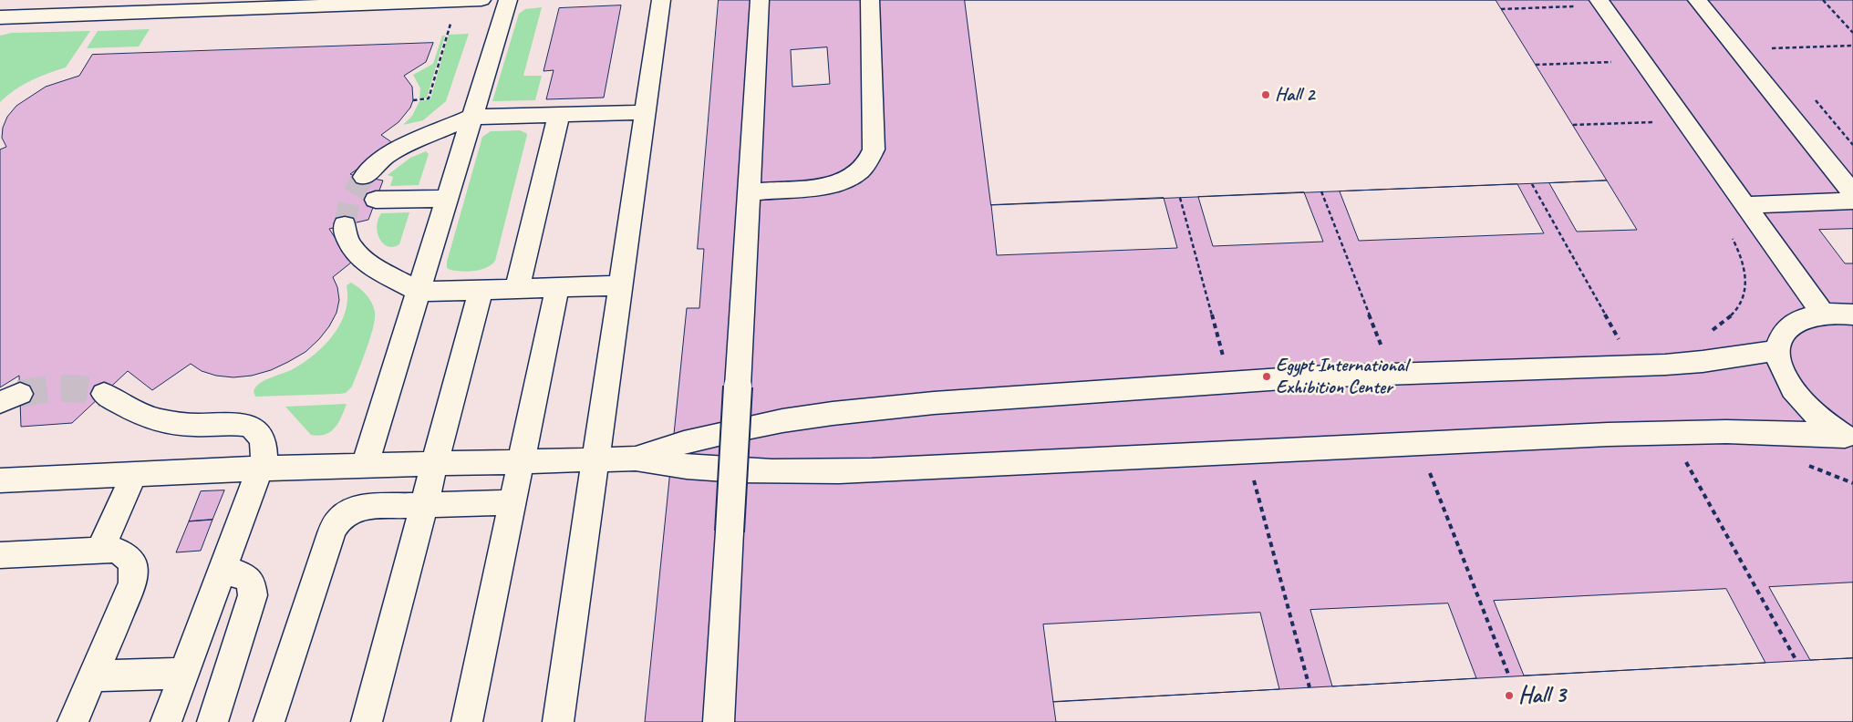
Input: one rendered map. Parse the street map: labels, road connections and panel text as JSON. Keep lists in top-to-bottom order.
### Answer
{
  "places": ["Hall 2", "Egypt International Exhibition Center", "Hall 3"]
}
